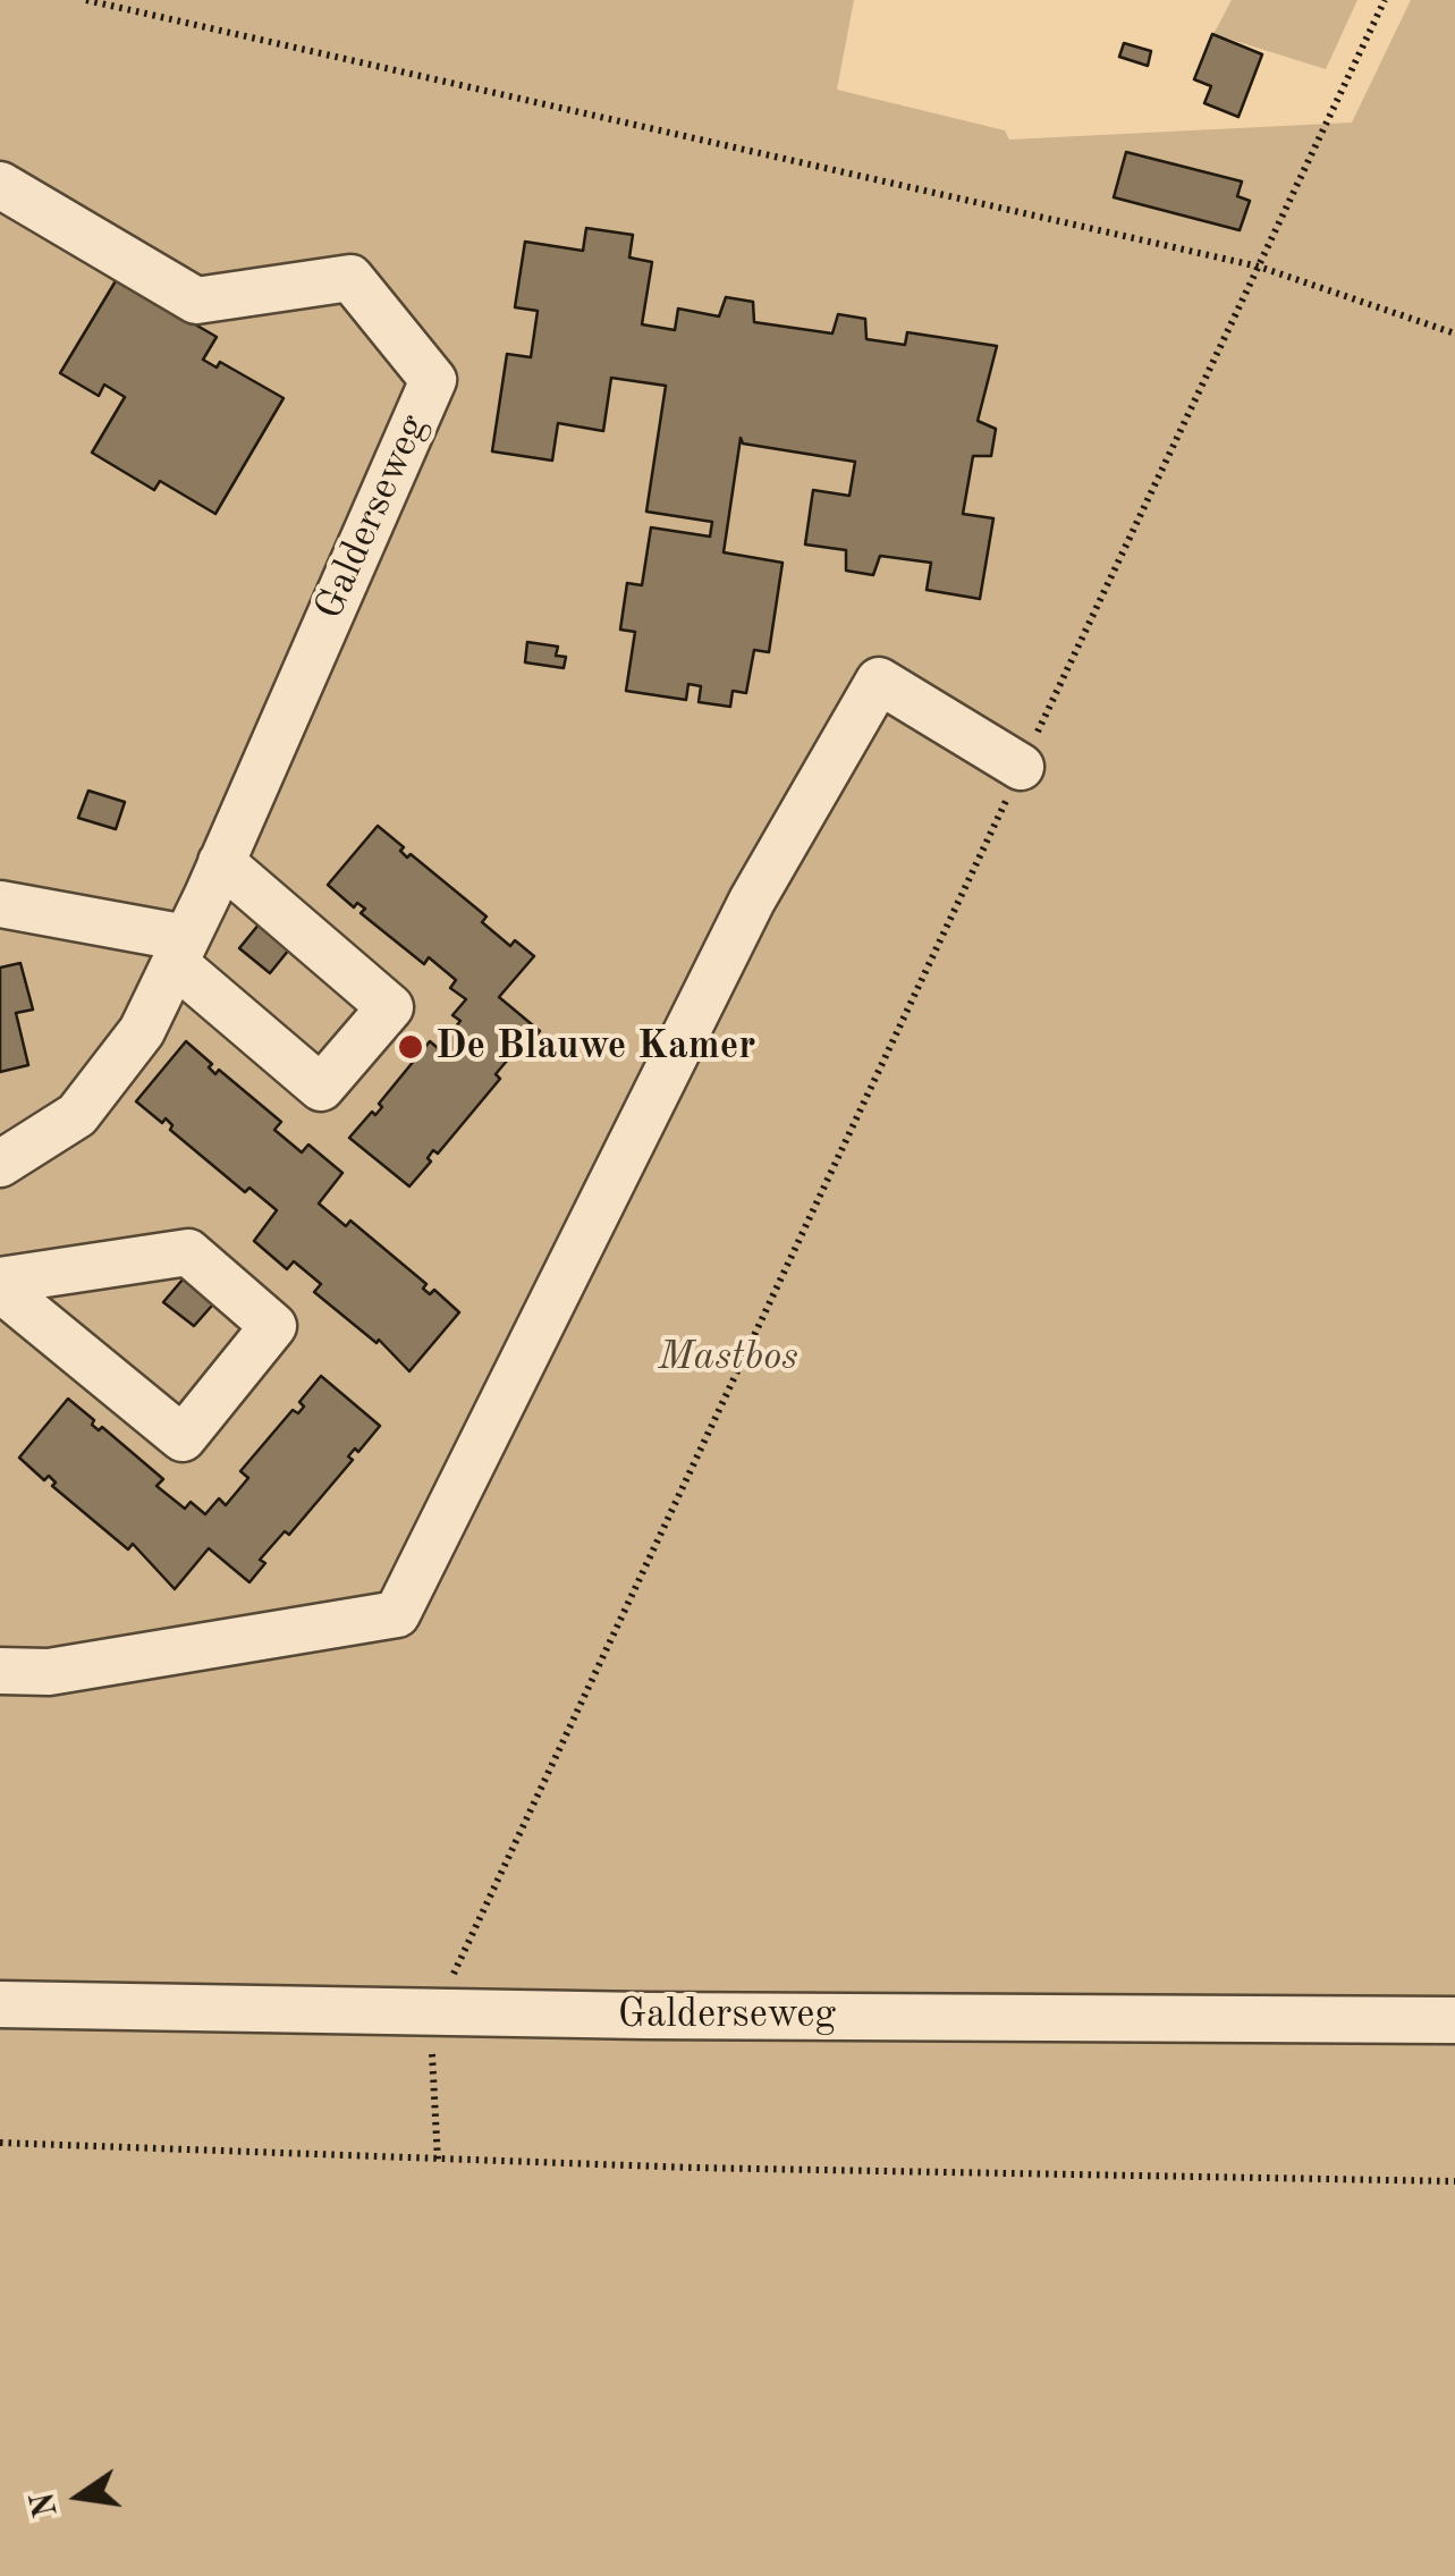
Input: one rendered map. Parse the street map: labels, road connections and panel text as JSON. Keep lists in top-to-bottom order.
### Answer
{
  "streets": {
    "street": ["Galderseweg"]
  },
  "parks": ["Mastbos"],
  "places": ["De Blauwe Kamer"],
  "north": "left"
}
